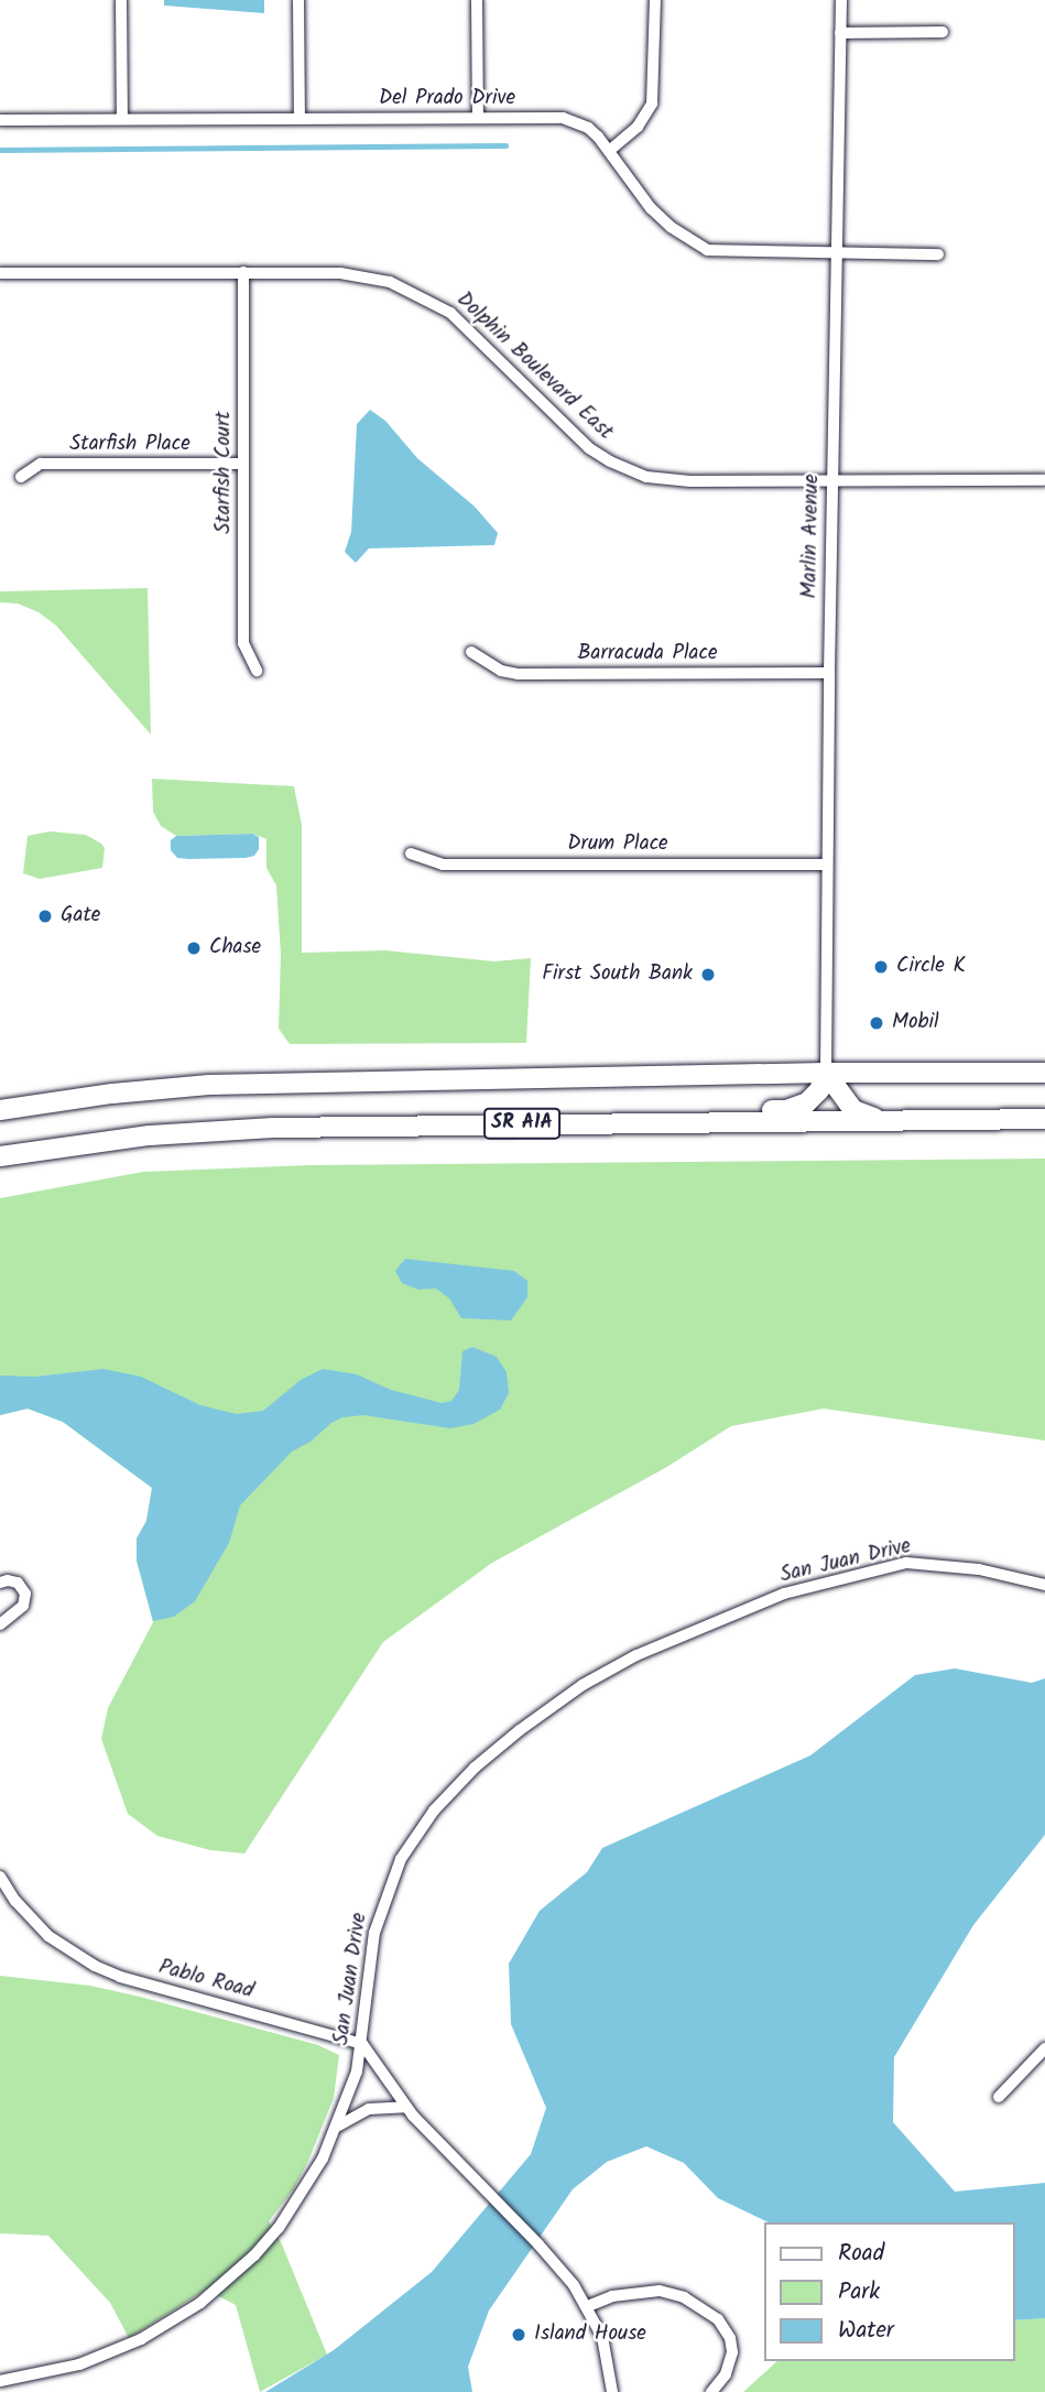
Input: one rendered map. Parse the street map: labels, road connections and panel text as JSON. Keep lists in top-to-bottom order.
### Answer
{
  "streets": {
    "main road": ["SR A1A"],
    "street": [
      "Del Prado Drive",
      "Dolphin Boulevard East",
      "Starfish Place",
      "Starfish Court",
      "Marlin Avenue",
      "Barracuda Place",
      "Drum Place",
      "San Juan Drive",
      "Pablo Road"
    ]
  },
  "crossings": [
    ["Del Prado Drive", "Marlin Avenue"],
    ["Dolphin Boulevard East", "Starfish Court"],
    ["Dolphin Boulevard East", "Marlin Avenue"],
    ["Starfish Place", "Starfish Court"],
    ["Marlin Avenue", "Barracuda Place"],
    ["Marlin Avenue", "Drum Place"],
    ["Marlin Avenue", "SR A1A"],
    ["San Juan Drive", "Pablo Road"]
  ],
  "places": [
    "Gate",
    "Chase",
    "Circle K",
    "First South Bank",
    "Mobil",
    "Island House"
  ],
  "legend": ["Road", "Park", "Water"]
}
